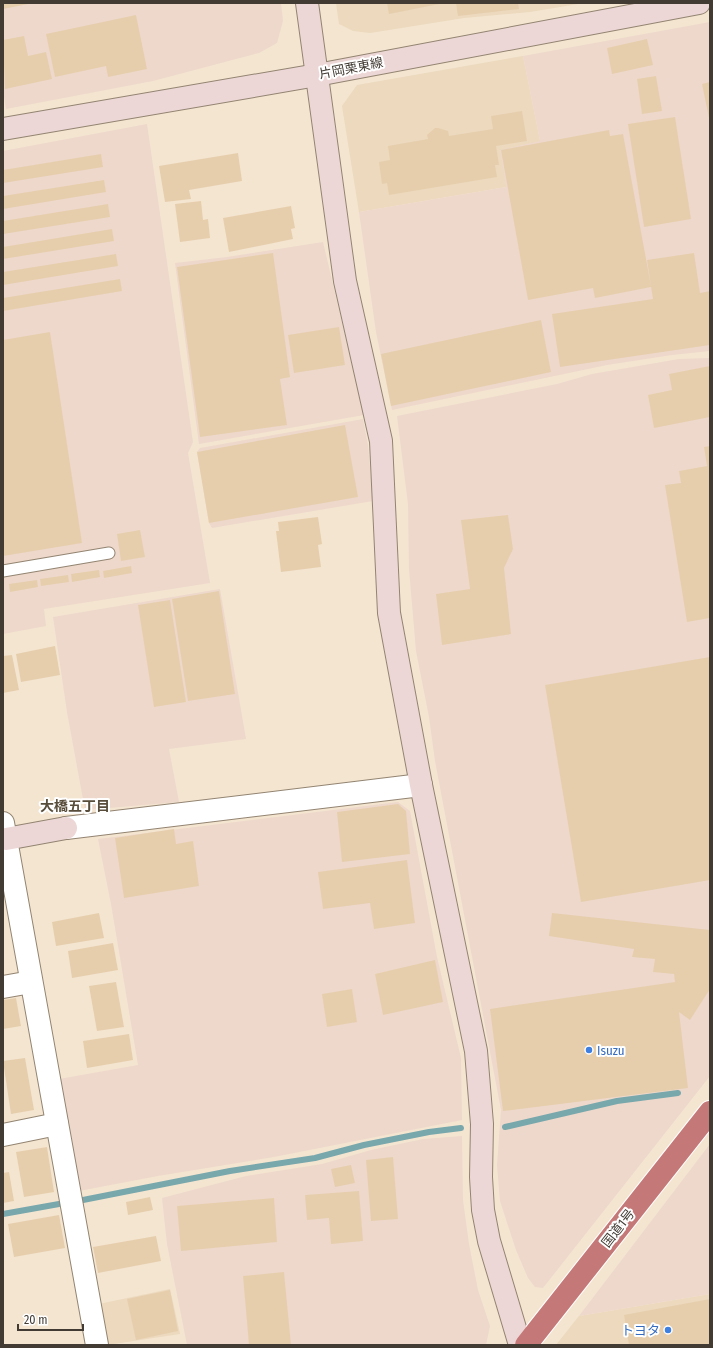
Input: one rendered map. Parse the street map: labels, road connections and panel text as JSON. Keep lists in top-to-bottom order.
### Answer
{
  "streets": {
    "highway": ["国道1号"],
    "street": ["片岡栗東線"]
  },
  "districts": ["大橋五丁目"],
  "places": ["Isuzu", "トヨタ"],
  "scale_bar": "20 m"
}
